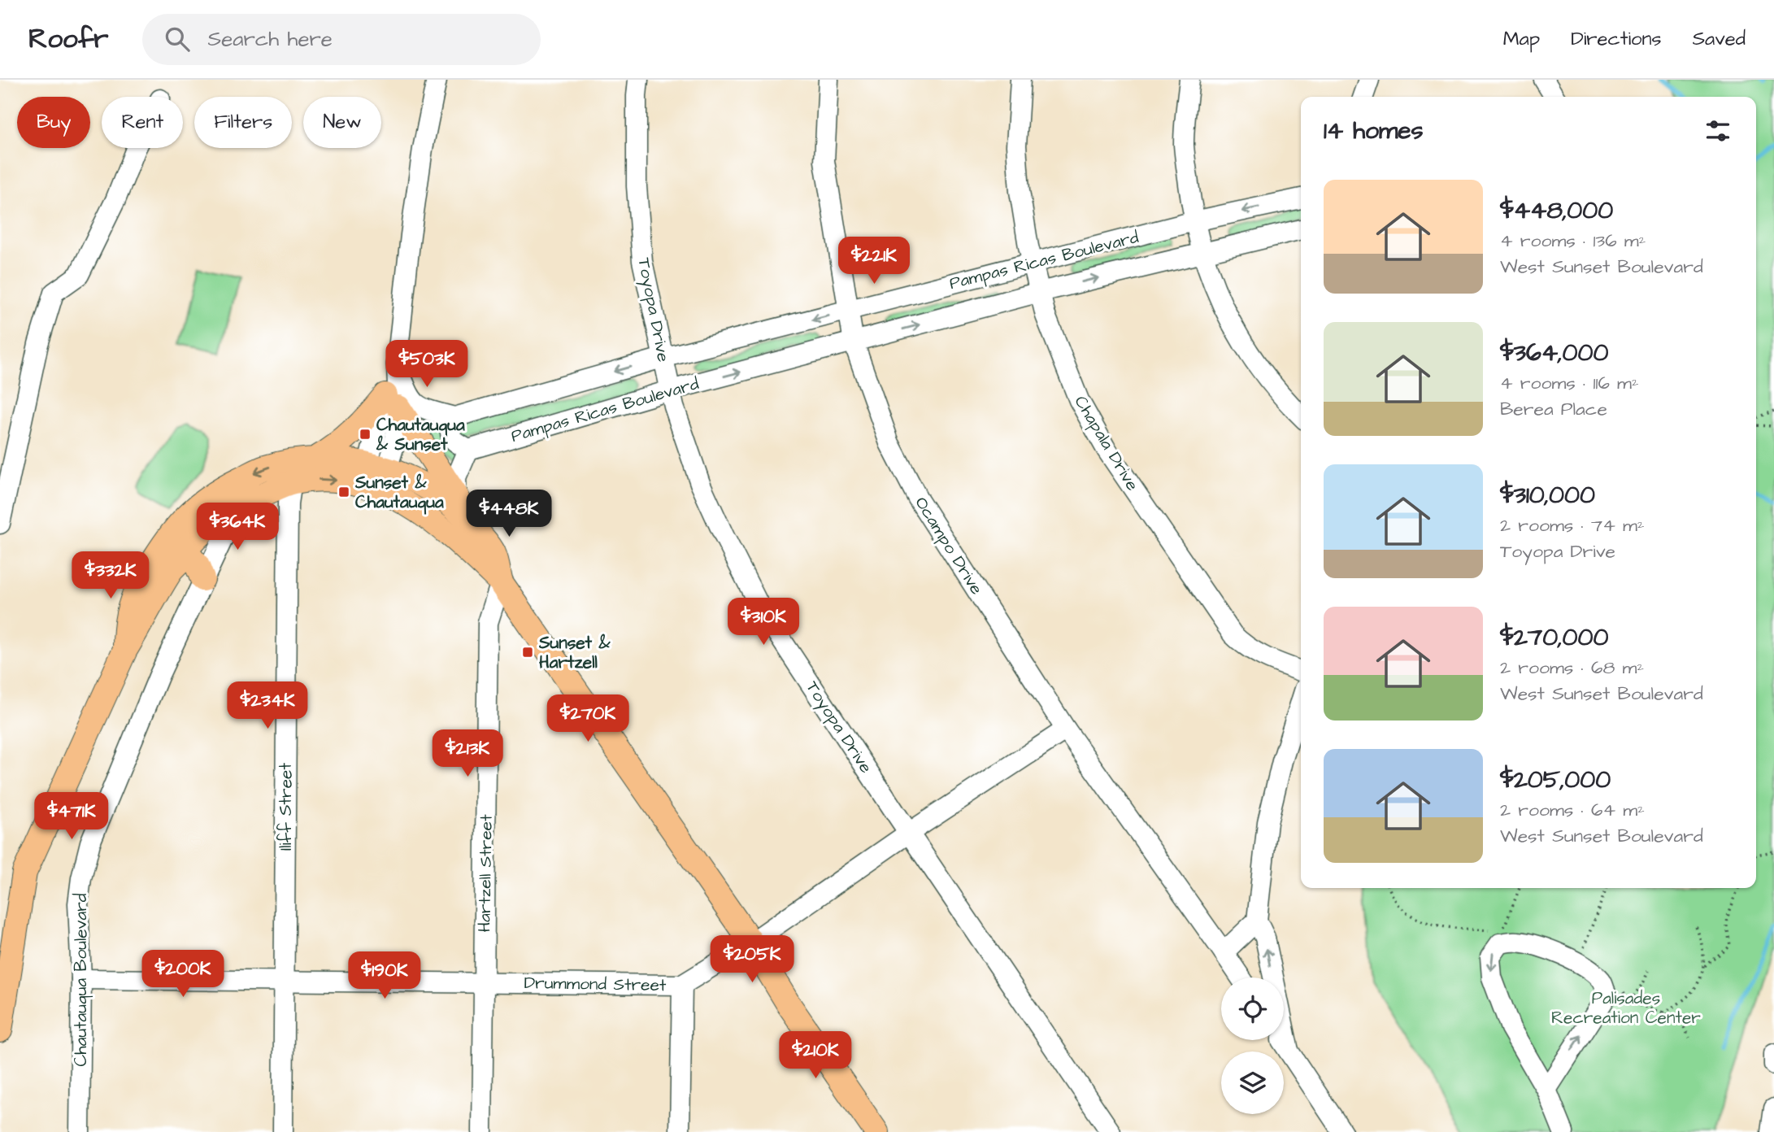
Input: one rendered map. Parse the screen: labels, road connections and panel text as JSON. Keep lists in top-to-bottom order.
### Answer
{
  "streets": {
    "street": [
      "Pampas Ricas Boulevard",
      "Toyopa Drive",
      "Chapala Drive",
      "Ocampo Drive",
      "Iliff Street",
      "Hartzell Street",
      "Chautauqua Boulevard",
      "Drummond Street"
    ]
  },
  "crossings": [
    ["Pampas Ricas Boulevard", "Toyopa Drive"],
    ["Pampas Ricas Boulevard", "Chapala Drive"],
    ["Pampas Ricas Boulevard", "Ocampo Drive"],
    ["Toyopa Drive", "Drummond Street"],
    ["Ocampo Drive", "Drummond Street"],
    ["Iliff Street", "Drummond Street"],
    ["Hartzell Street", "Drummond Street"],
    ["Chautauqua Boulevard", "Drummond Street"]
  ],
  "parks": ["Palisades Recreation Center"],
  "places": {
    "transit": ["Chautauqua & Sunset", "Sunset & Chautauqua", "Sunset & Hartzell"]
  },
  "page": {
    "header": "Roofr",
    "search": "Search here",
    "nav": ["Map", "Directions", "Saved"],
    "chip": [
      "Buy",
      "Rent",
      "Filters",
      "New"
    ],
    "heading": "14 homes",
    "list": [
      {
        "name": "$448,000",
        "note": "4 rooms · 136 m² · West Sunset Boulevard"
      },
      {
        "name": "$364,000",
        "note": "4 rooms · 116 m² · Berea Place"
      },
      {
        "name": "$310,000",
        "note": "2 rooms · 74 m² · Toyopa Drive"
      },
      {
        "name": "$270,000",
        "note": "2 rooms · 68 m² · West Sunset Boulevard"
      },
      {
        "name": "$205,000",
        "note": "2 rooms · 64 m² · West Sunset Boulevard"
      }
    ],
    "price": [
      "$221K",
      "$503K",
      "$448K",
      "$364K",
      "$332K",
      "$310K",
      "$234K",
      "$270K",
      "$213K",
      "$471K",
      "$205K",
      "$200K",
      "$190K",
      "$210K"
    ]
  }
}
